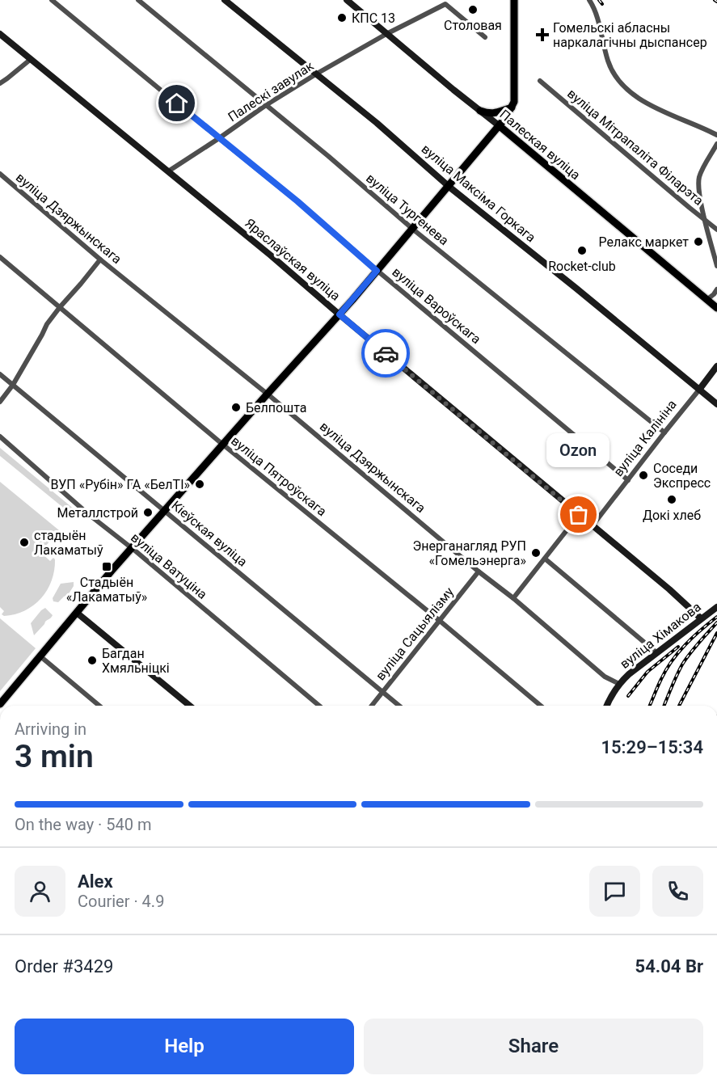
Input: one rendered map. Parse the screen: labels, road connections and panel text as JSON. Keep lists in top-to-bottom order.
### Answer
{
  "streets": {
    "main road": ["Палеская вуліца"],
    "street": [
      "Палескі завулак",
      "вуліца Мітрапаліта Філарэта",
      "вуліца Максіма Горкага",
      "вуліца Тургенева",
      "вуліца Дзяржынскага",
      "Яраслаўская вуліца",
      "вуліца Вароўскага",
      "вуліца Калініна",
      "вуліца Пятроўскага",
      "Кіеўская вуліца",
      "вуліца Ватуціна",
      "вуліца Сацыялізму",
      "вуліца Хімакова"
    ]
  },
  "crossings": [
    ["Палескі завулак", "Палеская вуліца"],
    ["Палескі завулак", "вуліца Максіма Горкага"],
    ["Палескі завулак", "вуліца Тургенева"],
    ["Палескі завулак", "Яраслаўская вуліца"],
    ["Палескі завулак", "вуліца Вароўскага"],
    ["вуліца Максіма Горкага", "вуліца Калініна"],
    ["вуліца Тургенева", "вуліца Калініна"],
    ["вуліца Дзяржынскага", "вуліца Сацыялізму"],
    ["вуліца Дзяржынскага", "вуліца Хімакова"],
    ["Яраслаўская вуліца", "вуліца Калініна"],
    ["Яраслаўская вуліца", "вуліца Хімакова"],
    ["вуліца Вароўскага", "вуліца Калініна"],
    ["вуліца Пятроўскага", "вуліца Сацыялізму"],
    ["Кіеўская вуліца", "вуліца Сацыялізму"]
  ],
  "places": {
    "other": [
      "Столовая",
      "КПС 13",
      "Релакс маркет",
      "Rocket-club",
      "Белпошта",
      "Соседи Экспресс",
      "ВУП «Рубін» ГА «БелТІ»",
      "Докі хлеб",
      "Металлстрой",
      "Ozon",
      "стадыён Лакаматыў",
      "Энерганагляд РУП «Гомельэнерга»",
      "Багдан Хмяльніцкі"
    ],
    "health": ["Гомельскі абласны наркалагічны дыспансер"],
    "transit": ["Стадыён «Лакаматыў»"]
  },
  "page": {
    "bubble": "Ozon",
    "heading": ["3 min", "Arriving in", "15:29–15:34"],
    "panel": [
      "Alex",
      "Courier · 4.9",
      "Order #3429",
      "54.04 Br"
    ],
    "bar": "On the way · 540 m",
    "buttons": ["Help", "Share"]
  }
}
